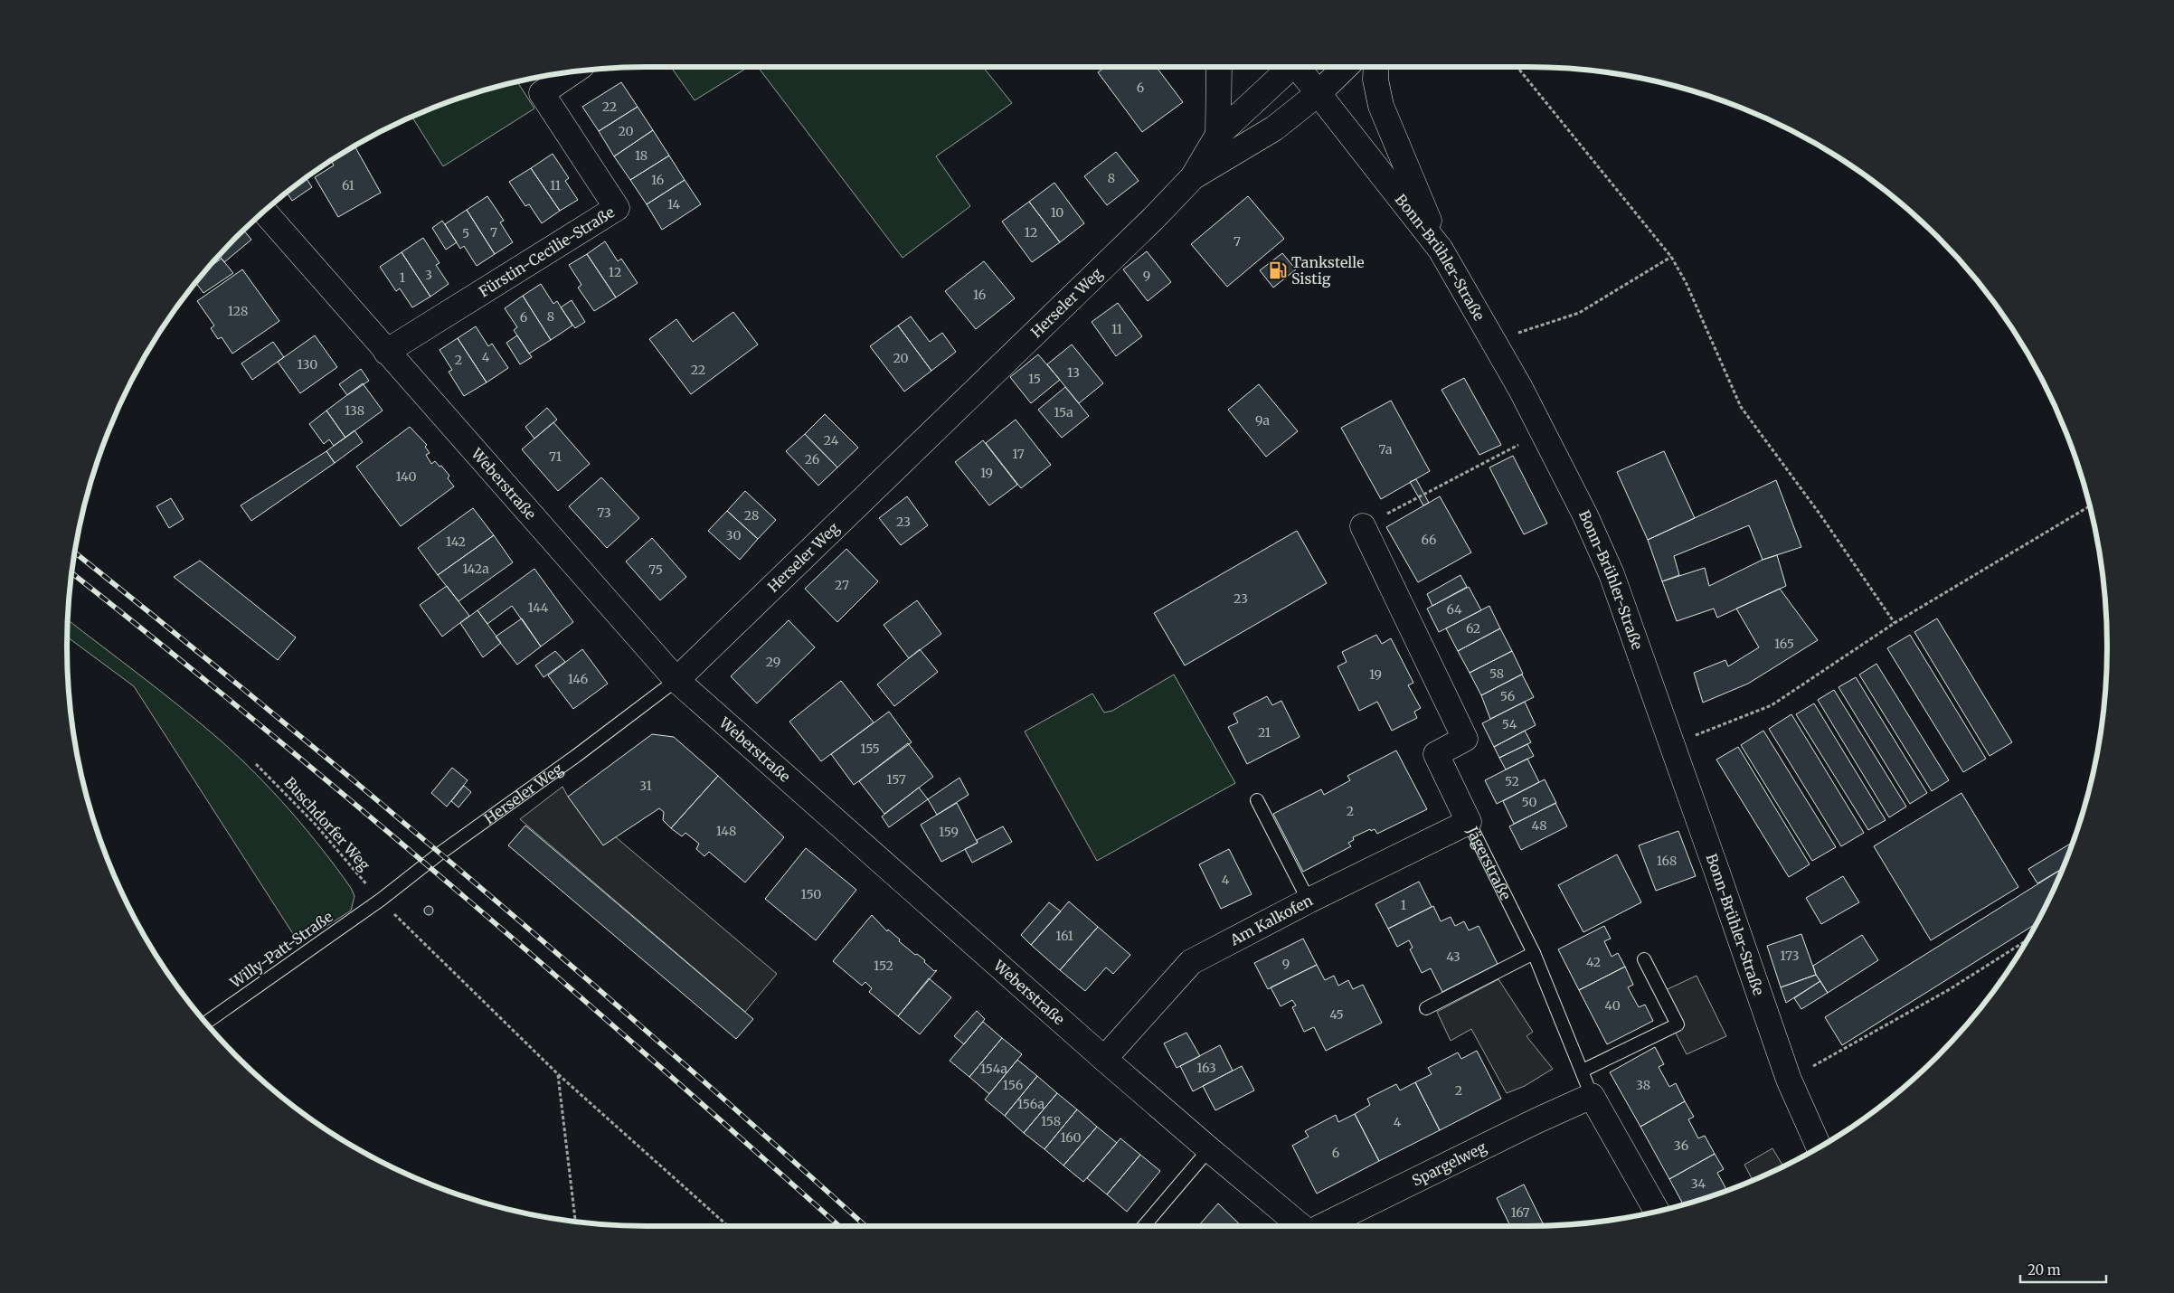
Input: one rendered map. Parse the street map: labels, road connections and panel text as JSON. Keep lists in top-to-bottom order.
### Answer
{
  "streets": {
    "street": [
      "Fürstin-Cecilie-Straße",
      "Bonn-Brühler-Straße",
      "Herseler Weg",
      "Weberstraße",
      "Jägerstraße",
      "Am Kalkofen",
      "Spargelweg"
    ],
    "lane": ["Willy-Patt-Straße"],
    "path": ["Buschdorfer Weg"]
  },
  "crossings": [
    ["Fürstin-Cecilie-Straße", "Weberstraße"],
    ["Bonn-Brühler-Straße", "Herseler Weg"],
    ["Herseler Weg", "Weberstraße"],
    ["Herseler Weg", "Buschdorfer Weg"],
    ["Herseler Weg", "Willy-Patt-Straße"],
    ["Weberstraße", "Am Kalkofen"],
    ["Buschdorfer Weg", "Willy-Patt-Straße"],
    ["Jägerstraße", "Am Kalkofen"],
    ["Jägerstraße", "Spargelweg"]
  ],
  "places": {
    "fuel station": ["Tankstelle Sistig"]
  },
  "house_numbers": [
    "6",
    "22",
    "20",
    "18",
    "8",
    "16",
    "61",
    "11",
    "14",
    "10",
    "7",
    "12",
    "5",
    "7",
    "12",
    "3",
    "9",
    "1",
    "16",
    "128",
    "8",
    "6",
    "11",
    "4",
    "20",
    "2",
    "130",
    "22",
    "13",
    "15",
    "138",
    "15a",
    "9a",
    "24",
    "7a",
    "17",
    "71",
    "26",
    "19",
    "140",
    "73",
    "28",
    "23",
    "30",
    "66",
    "142",
    "142a",
    "75",
    "27",
    "23",
    "144",
    "64",
    "62",
    "165",
    "29",
    "58",
    "19",
    "146",
    "56",
    "54",
    "21",
    "155",
    "157",
    "52",
    "31",
    "50",
    "2",
    "48",
    "148",
    "159",
    "168",
    "4",
    "150",
    "1",
    "161",
    "173",
    "43",
    "42",
    "9",
    "152",
    "40",
    "45",
    "163",
    "154a",
    "156",
    "38",
    "2",
    "156a",
    "158",
    "4",
    "160",
    "36",
    "6",
    "34",
    "167"
  ],
  "scale_bar": "20 m"
}
